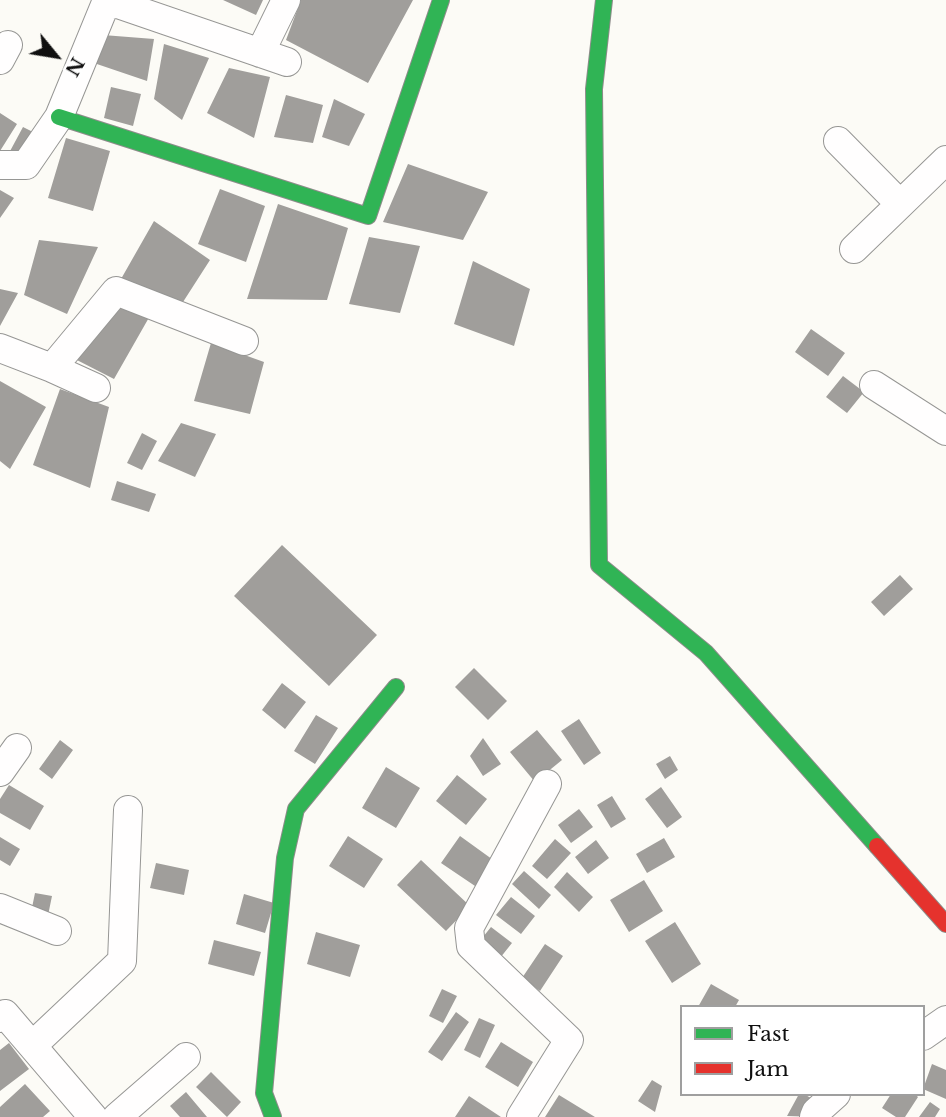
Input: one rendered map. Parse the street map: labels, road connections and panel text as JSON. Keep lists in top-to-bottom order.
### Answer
{
  "legend": ["Fast", "Jam"],
  "north": "bottom right"
}
